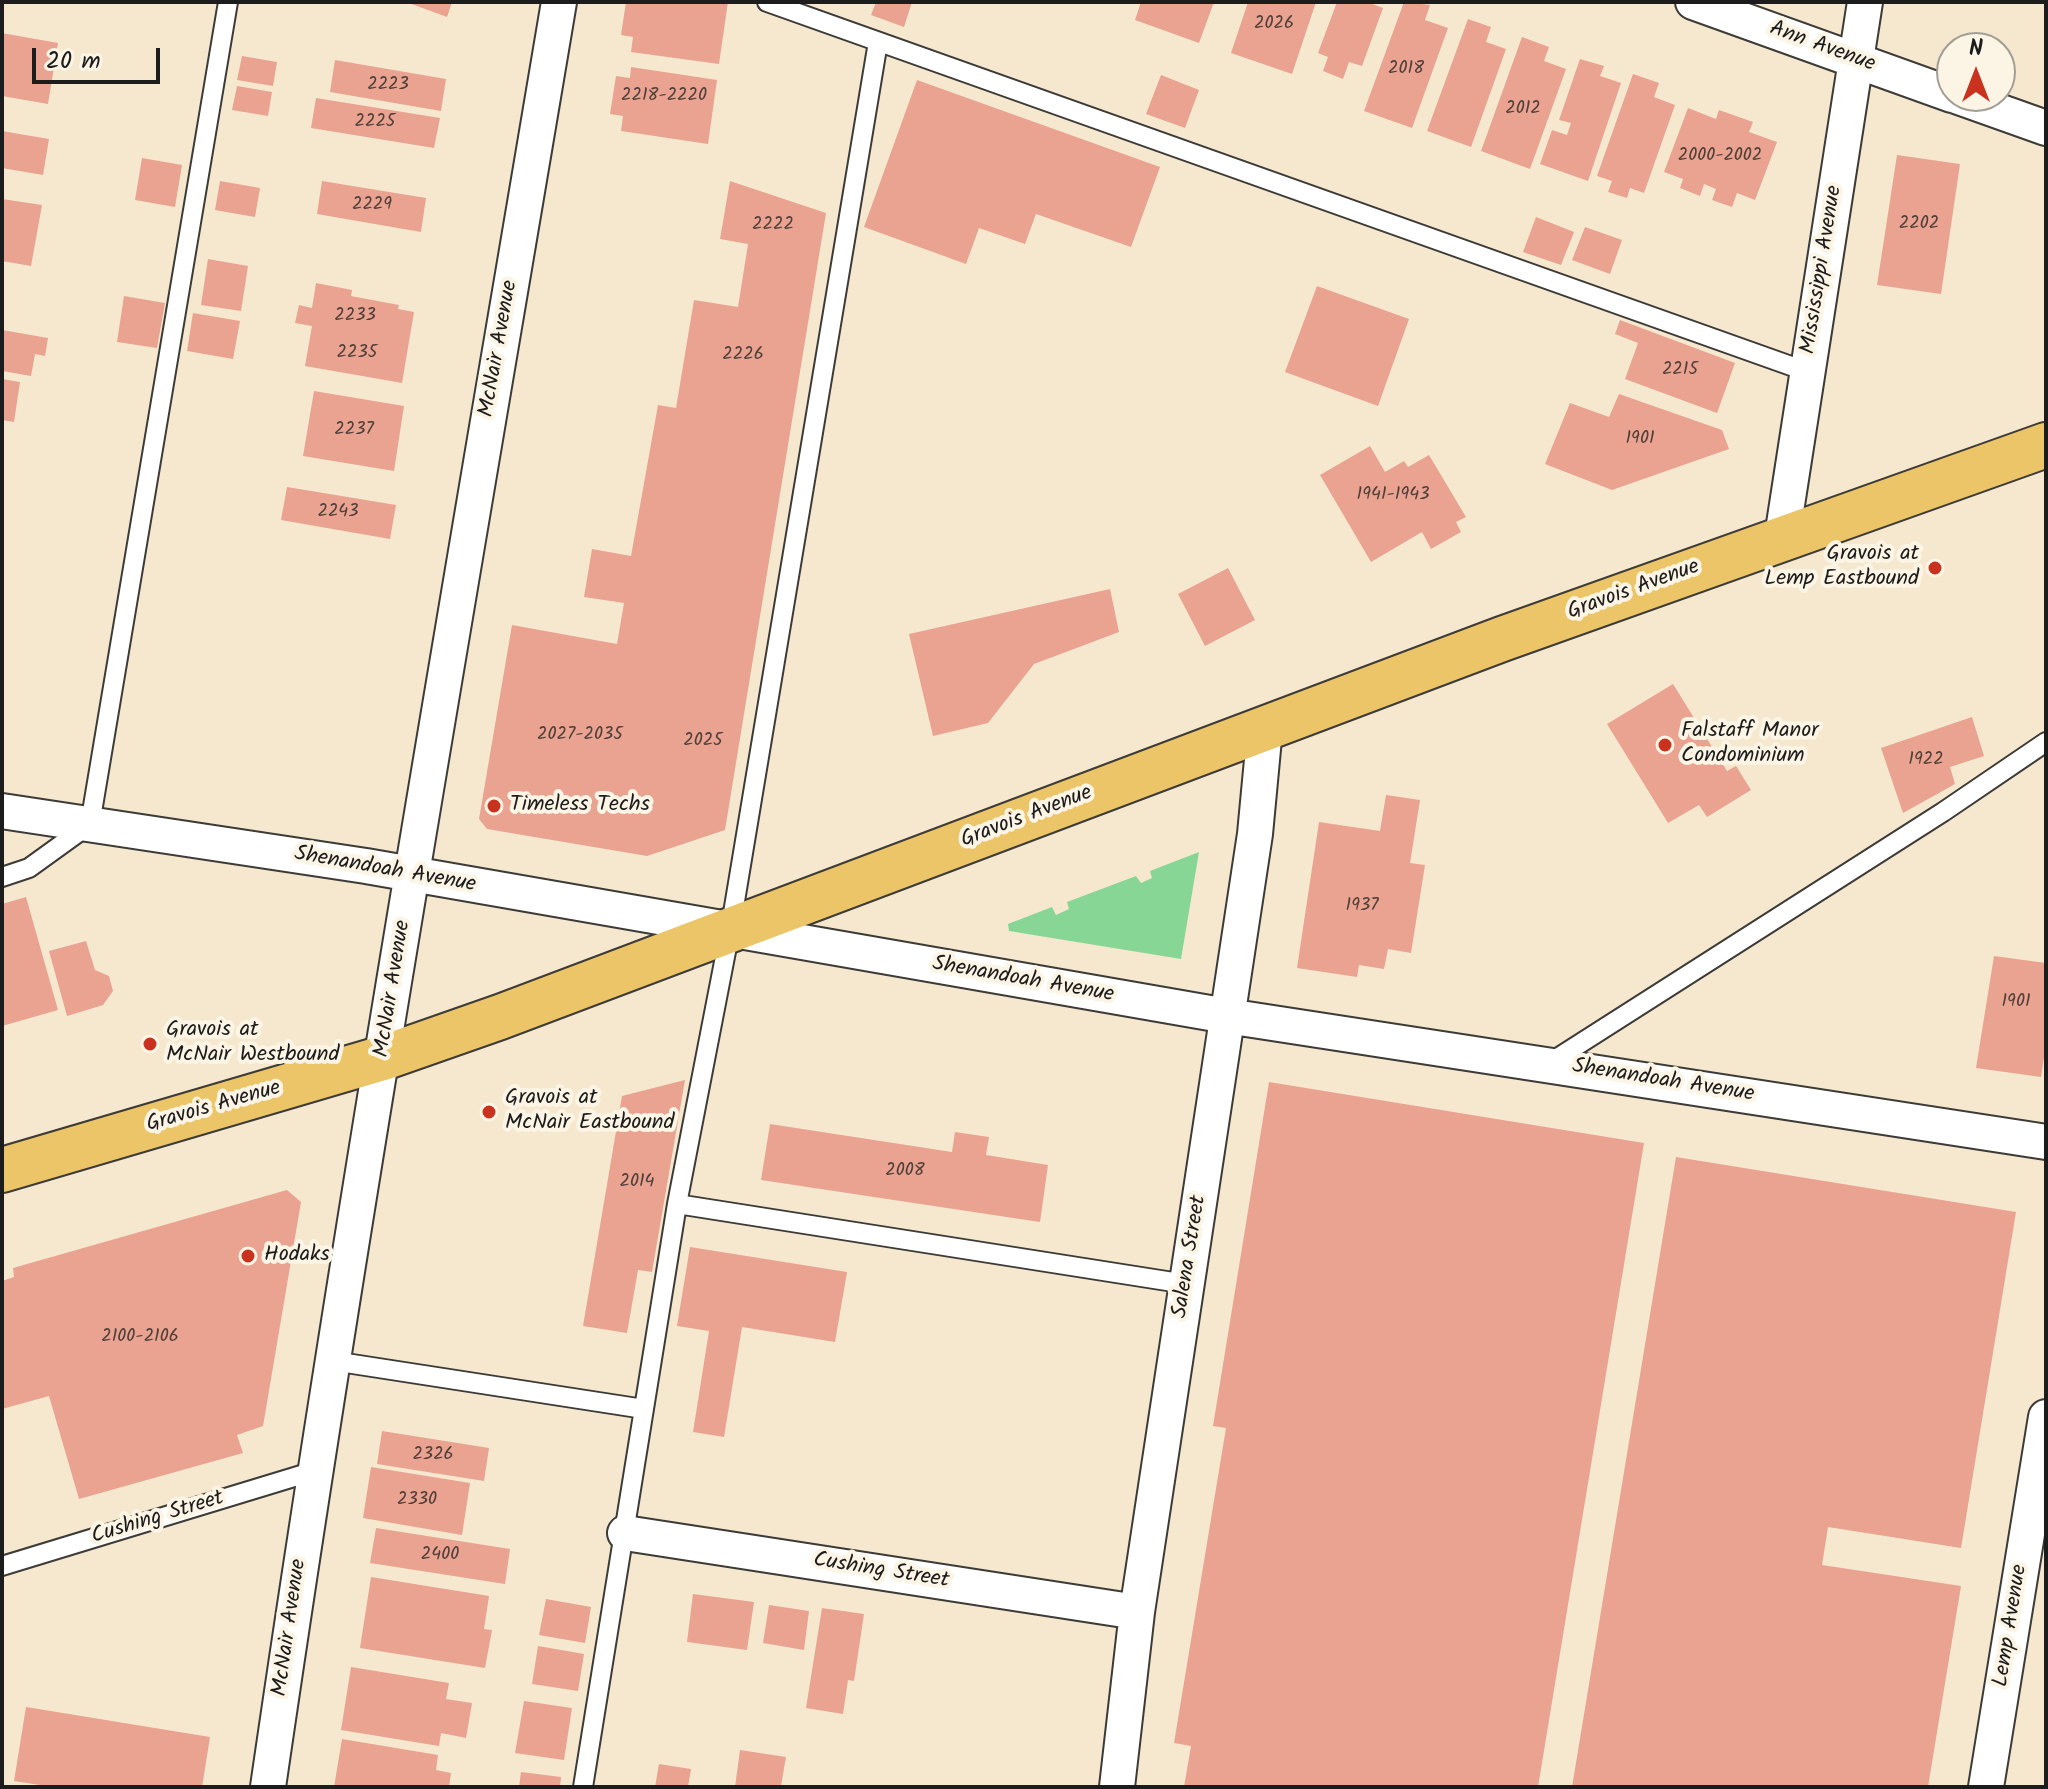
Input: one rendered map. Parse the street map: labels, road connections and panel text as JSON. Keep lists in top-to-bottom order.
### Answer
{
  "streets": {
    "main road": ["Gravois Avenue"],
    "street": [
      "Ann Avenue",
      "Mississippi Avenue",
      "McNair Avenue",
      "Shenandoah Avenue",
      "Salena Street",
      "Cushing Street",
      "Lemp Avenue"
    ]
  },
  "crossings": [
    ["Ann Avenue", "Mississippi Avenue"],
    ["Mississippi Avenue", "Gravois Avenue"],
    ["McNair Avenue", "Gravois Avenue"],
    ["McNair Avenue", "Shenandoah Avenue"],
    ["McNair Avenue", "Cushing Street"],
    ["Gravois Avenue", "Shenandoah Avenue"],
    ["Gravois Avenue", "Salena Street"],
    ["Shenandoah Avenue", "Salena Street"],
    ["Salena Street", "Cushing Street"]
  ],
  "places": [
    "Gravois at Lemp Eastbound",
    "Falstaff Manor Condominium",
    "Timeless Techs",
    "Gravois at McNair Westbound",
    "Gravois at McNair Eastbound",
    "Hodaks"
  ],
  "house_numbers": [
    "2026",
    "2018",
    "2223",
    "2218-2220",
    "2012",
    "2225",
    "2000-2002",
    "2229",
    "2202",
    "2222",
    "2233",
    "2235",
    "2226",
    "2215",
    "2237",
    "1901",
    "1941-1943",
    "2243",
    "2027-2035",
    "2025",
    "1922",
    "1937",
    "1901",
    "2008",
    "2014",
    "2100-2106",
    "2326",
    "2330",
    "2400"
  ],
  "scale_bar": "20 m",
  "north": "top"
}
